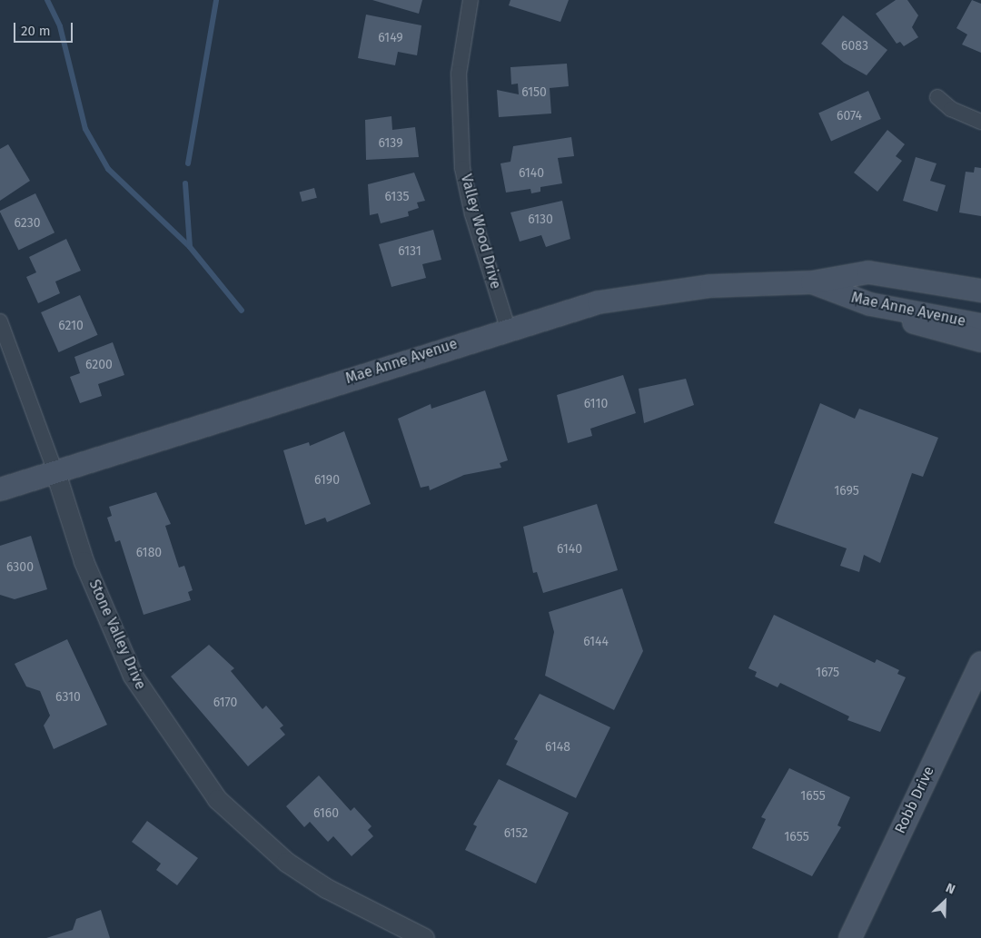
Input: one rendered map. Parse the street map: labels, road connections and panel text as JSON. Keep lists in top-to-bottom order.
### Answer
{
  "streets": {
    "main road": ["Mae Anne Avenue", "Robb Drive"],
    "street": ["Valley Wood Drive", "Stone Valley Drive"]
  },
  "crossings": [
    ["Valley Wood Drive", "Mae Anne Avenue"],
    ["Mae Anne Avenue", "Stone Valley Drive"]
  ],
  "house_numbers": [
    "6149",
    "6083",
    "6150",
    "6074",
    "6139",
    "6140",
    "6135",
    "6130",
    "6230",
    "6131",
    "6210",
    "6200",
    "6110",
    "6190",
    "1695",
    "6140",
    "6180",
    "6300",
    "6144",
    "1675",
    "6310",
    "6170",
    "6148",
    "1655",
    "6160",
    "6152",
    "1655"
  ],
  "scale_bar": "20 m",
  "north": "top right"
}
